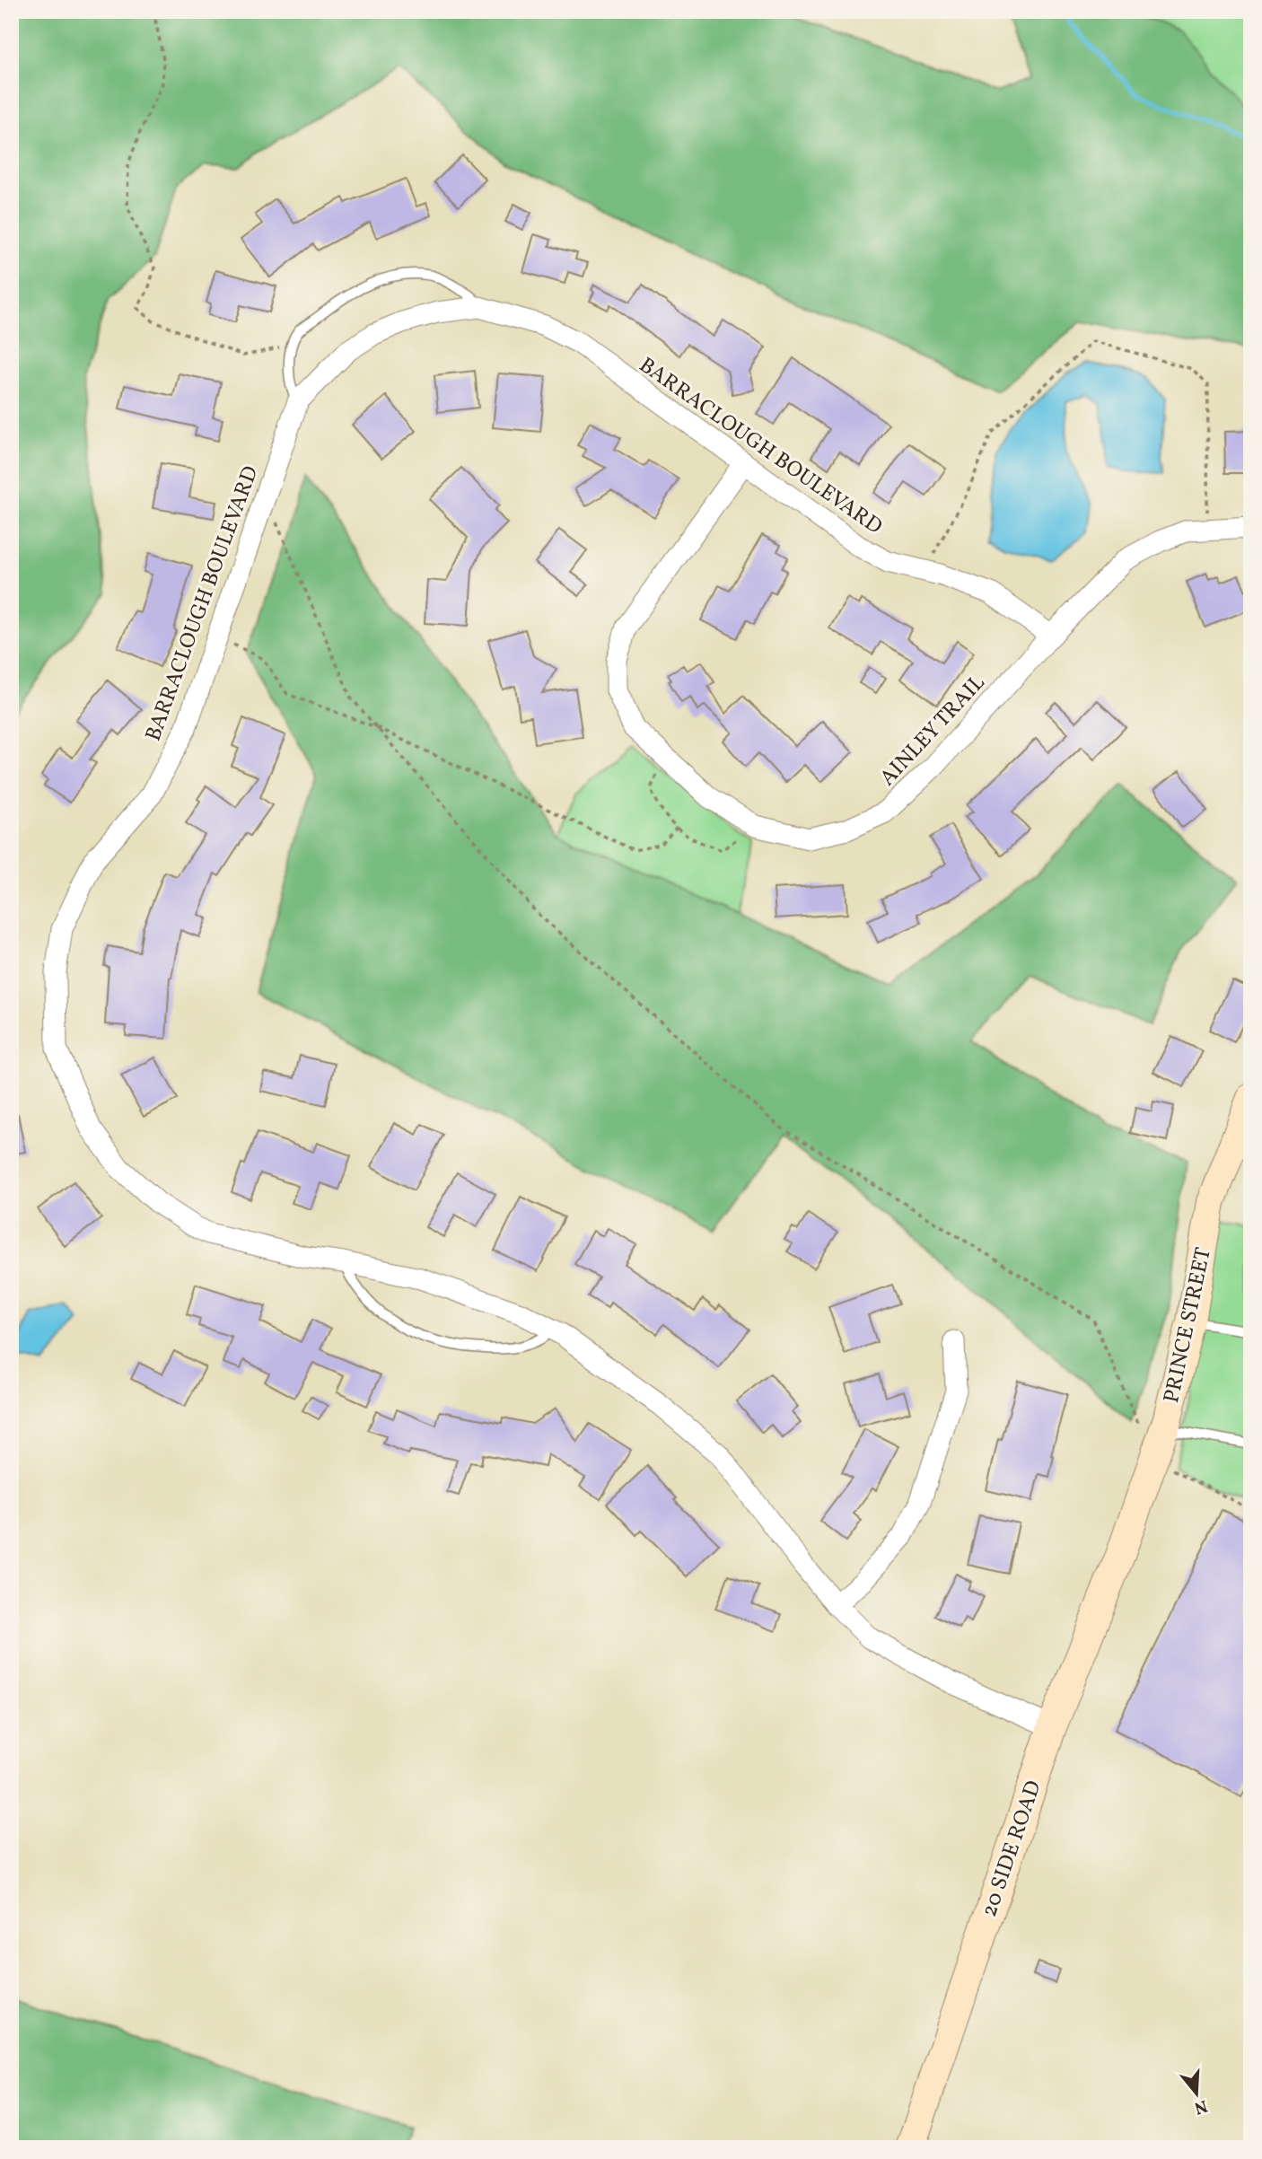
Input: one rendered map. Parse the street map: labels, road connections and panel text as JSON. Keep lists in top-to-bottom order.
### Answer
{
  "streets": {
    "street": [
      "BARRACLOUGH BOULEVARD",
      "AINLEY TRAIL",
      "PRINCE STREET",
      "20 SIDE ROAD"
    ]
  },
  "crossings": [
    ["BARRACLOUGH BOULEVARD", "AINLEY TRAIL"],
    ["BARRACLOUGH BOULEVARD", "20 SIDE ROAD"],
    ["PRINCE STREET", "20 SIDE ROAD"]
  ],
  "north": "bottom"
}
